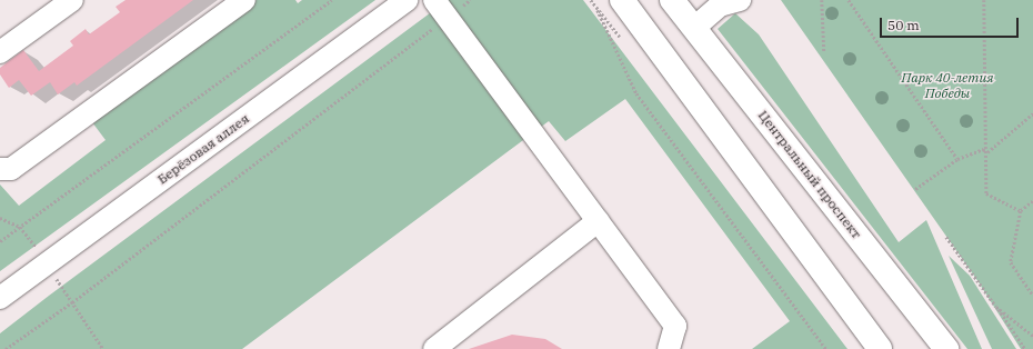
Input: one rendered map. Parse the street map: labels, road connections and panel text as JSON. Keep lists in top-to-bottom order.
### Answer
{
  "streets": {
    "main road": ["Центральный проспект"],
    "street": ["Берёзовая аллея"]
  },
  "parks": ["Парк 40-летия Победы"],
  "scale_bar": "50 m"
}
